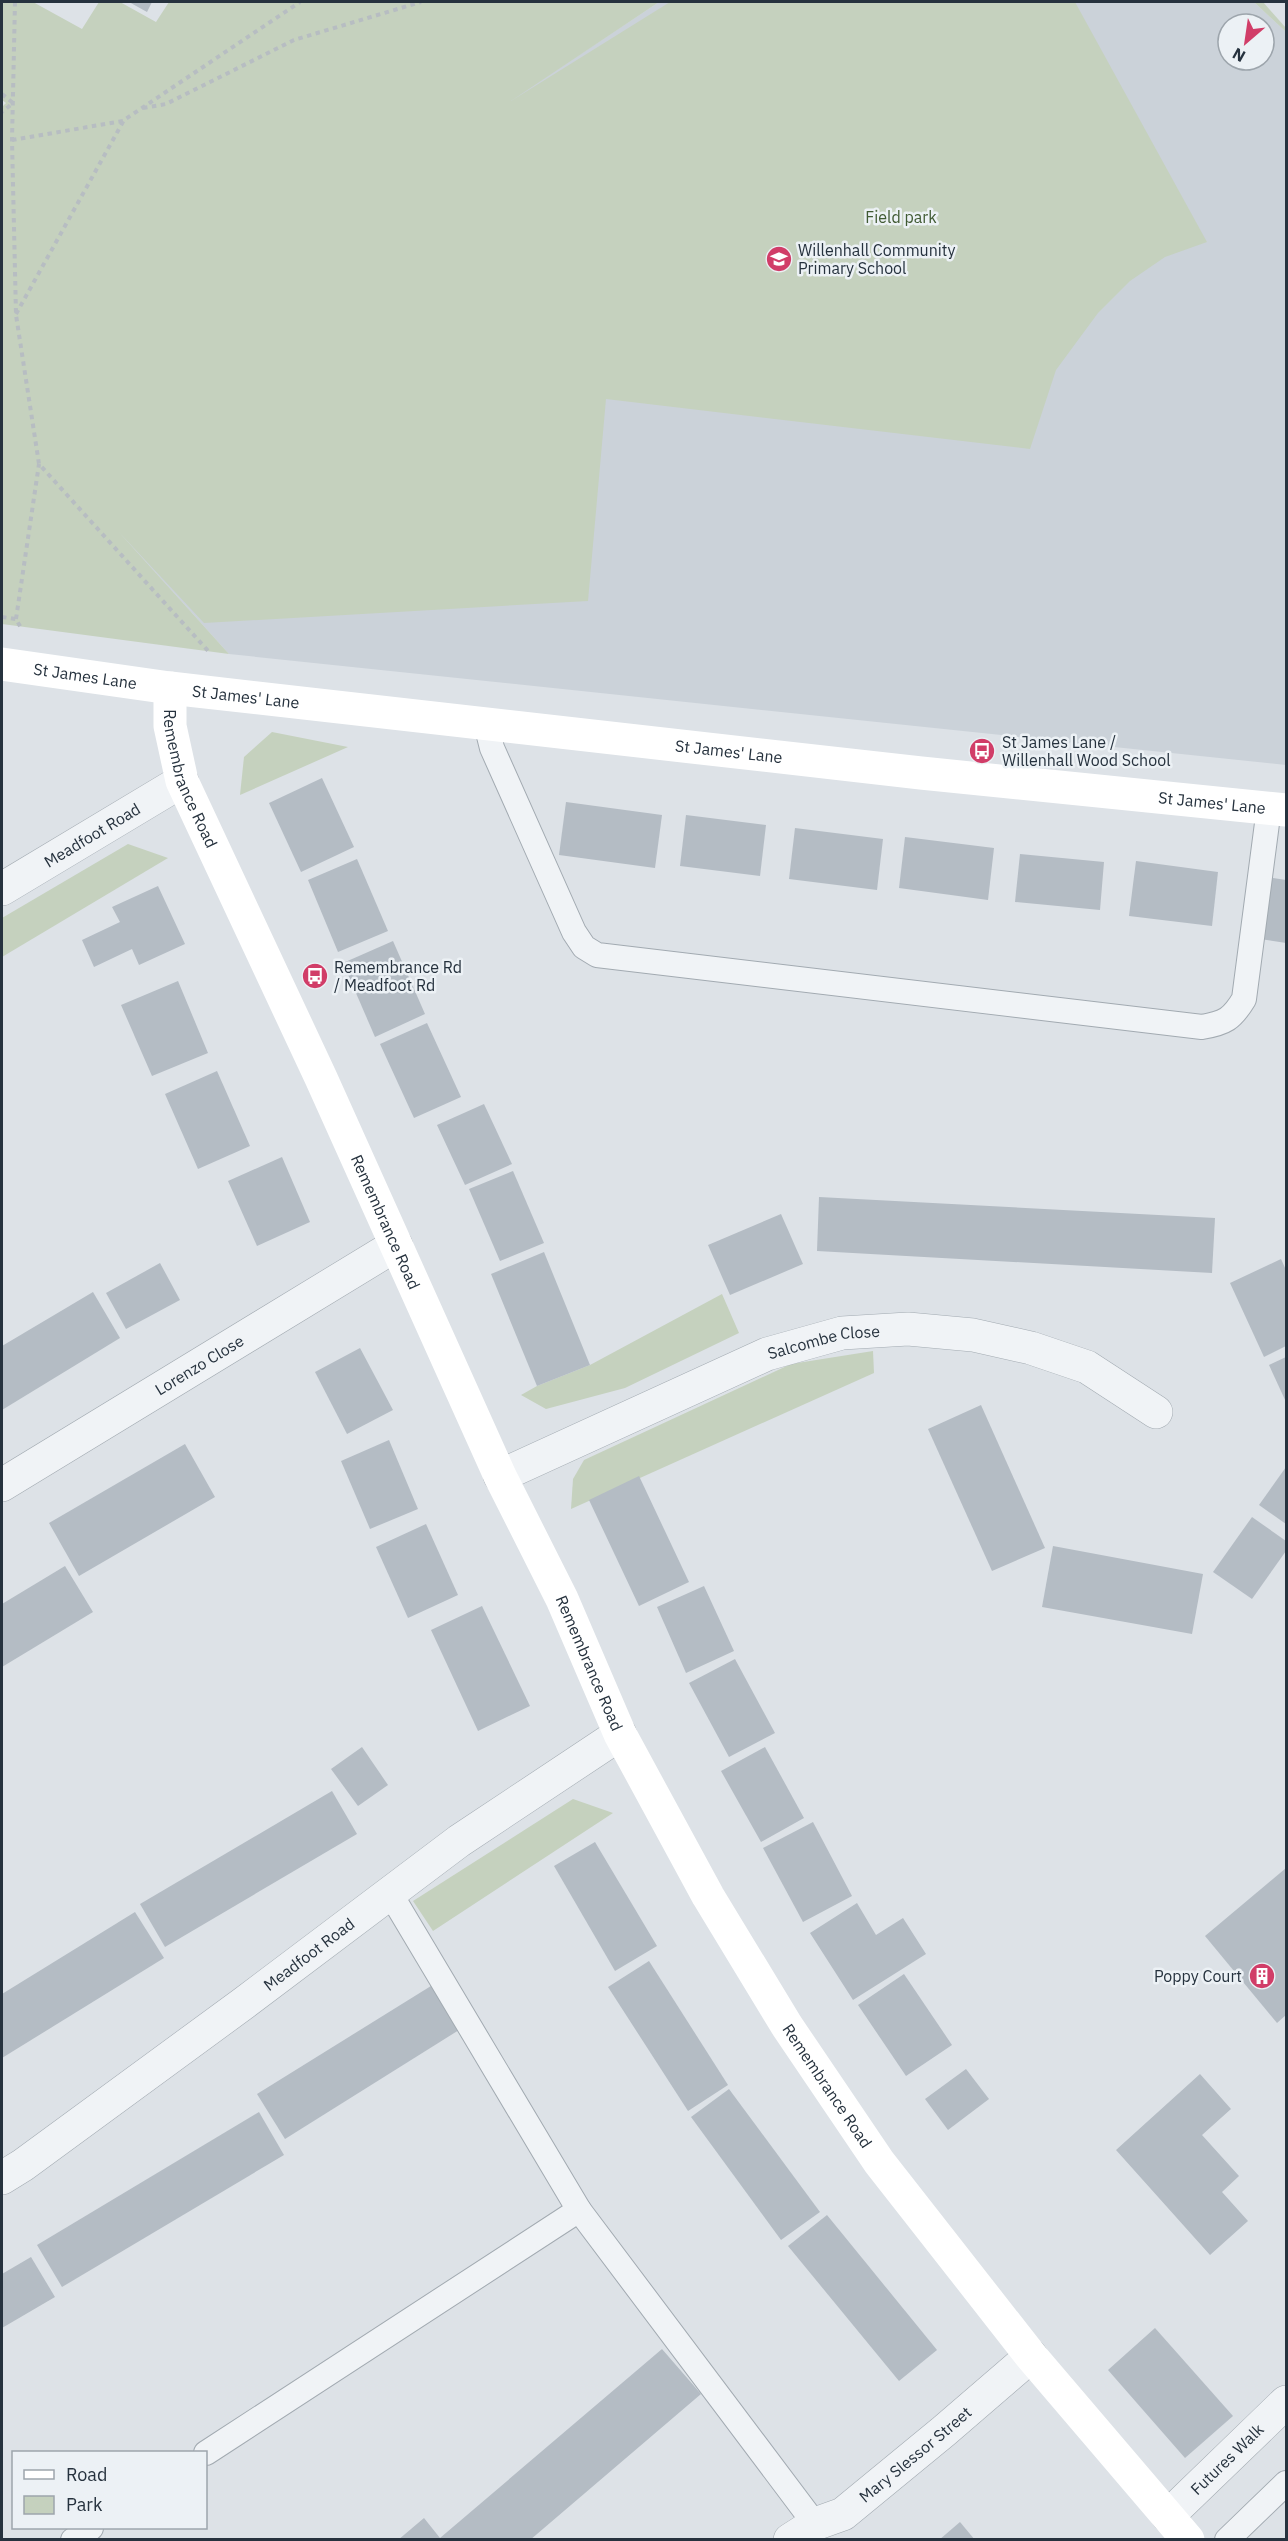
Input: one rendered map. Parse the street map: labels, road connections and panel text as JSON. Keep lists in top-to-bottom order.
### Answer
{
  "streets": {
    "street": [
      "St James Lane",
      "St James' Lane",
      "Remembrance Road",
      "Meadfoot Road",
      "Salcombe Close",
      "Lorenzo Close",
      "Mary Slessor Street",
      "Futures Walk"
    ]
  },
  "crossings": [
    ["St James Lane", "St James' Lane"],
    ["St James Lane", "Remembrance Road"],
    ["St James' Lane", "Remembrance Road"],
    ["Remembrance Road", "Meadfoot Road"],
    ["Remembrance Road", "Salcombe Close"],
    ["Remembrance Road", "Lorenzo Close"],
    ["Remembrance Road", "Mary Slessor Street"],
    ["Remembrance Road", "Futures Walk"]
  ],
  "parks": ["Field park"],
  "places": {
    "school or university": ["Willenhall Community Primary School"],
    "bus stop": ["St James Lane / Willenhall Wood School", "Remembrance Rd / Meadfoot Rd"],
    "building": ["Poppy Court"]
  },
  "legend": ["Road", "Park"],
  "north": "bottom left"
}
